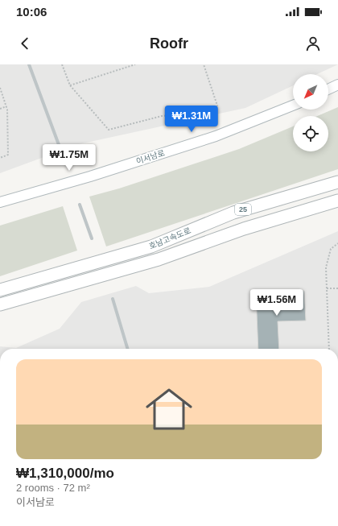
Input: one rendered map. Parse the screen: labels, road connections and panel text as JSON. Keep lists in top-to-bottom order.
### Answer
{
  "streets": {
    "highway": ["25", "호남고속도로"],
    "main road": ["이서남로"]
  },
  "north": "bottom left",
  "page": {
    "status": "10:06",
    "header": "Roofr",
    "price": ["₩1.31M", "₩1.75M", "₩1.56M"],
    "list": [
      {
        "name": "₩1,310,000/mo",
        "note": "2 rooms · 72 m² · 이서남로"
      }
    ]
  }
}
